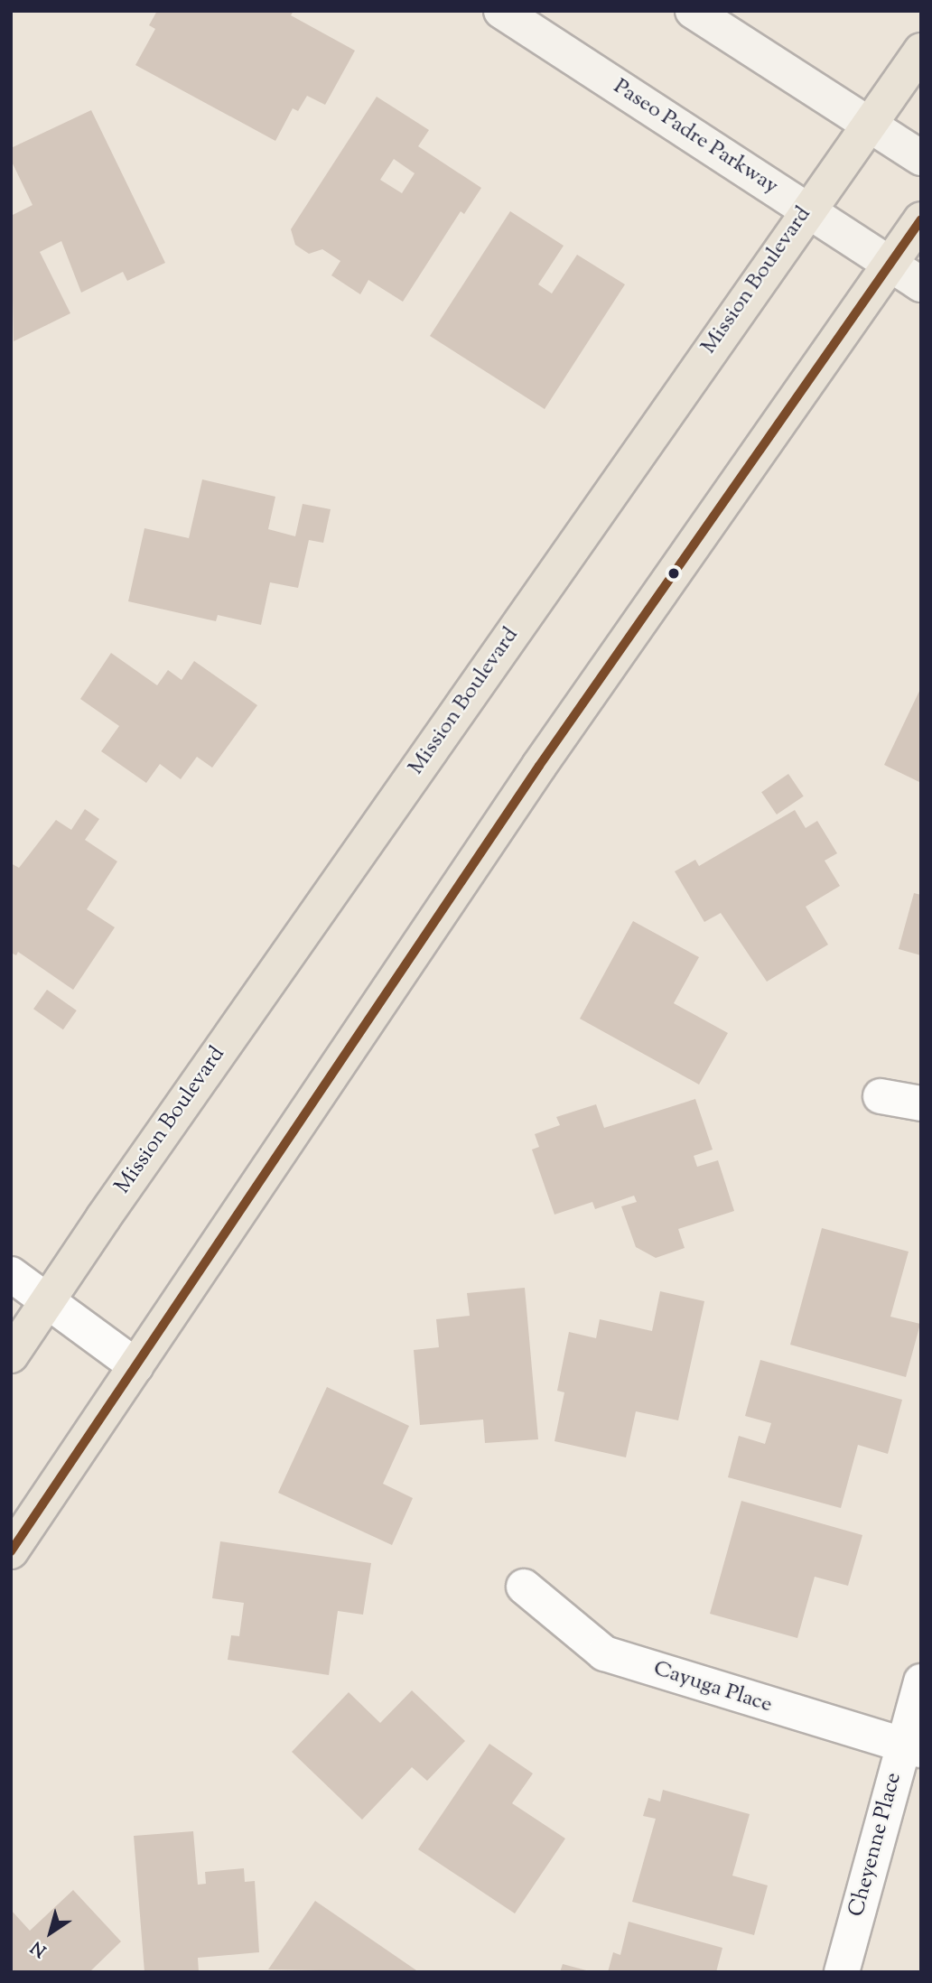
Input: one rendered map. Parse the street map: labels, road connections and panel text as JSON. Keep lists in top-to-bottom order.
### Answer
{
  "streets": {
    "main road": ["Paseo Padre Parkway", "Mission Boulevard"],
    "street": ["Cayuga Place", "Cheyenne Place"]
  },
  "crossings": [
    ["Paseo Padre Parkway", "Mission Boulevard"],
    ["Cayuga Place", "Cheyenne Place"]
  ],
  "north": "bottom left"
}
